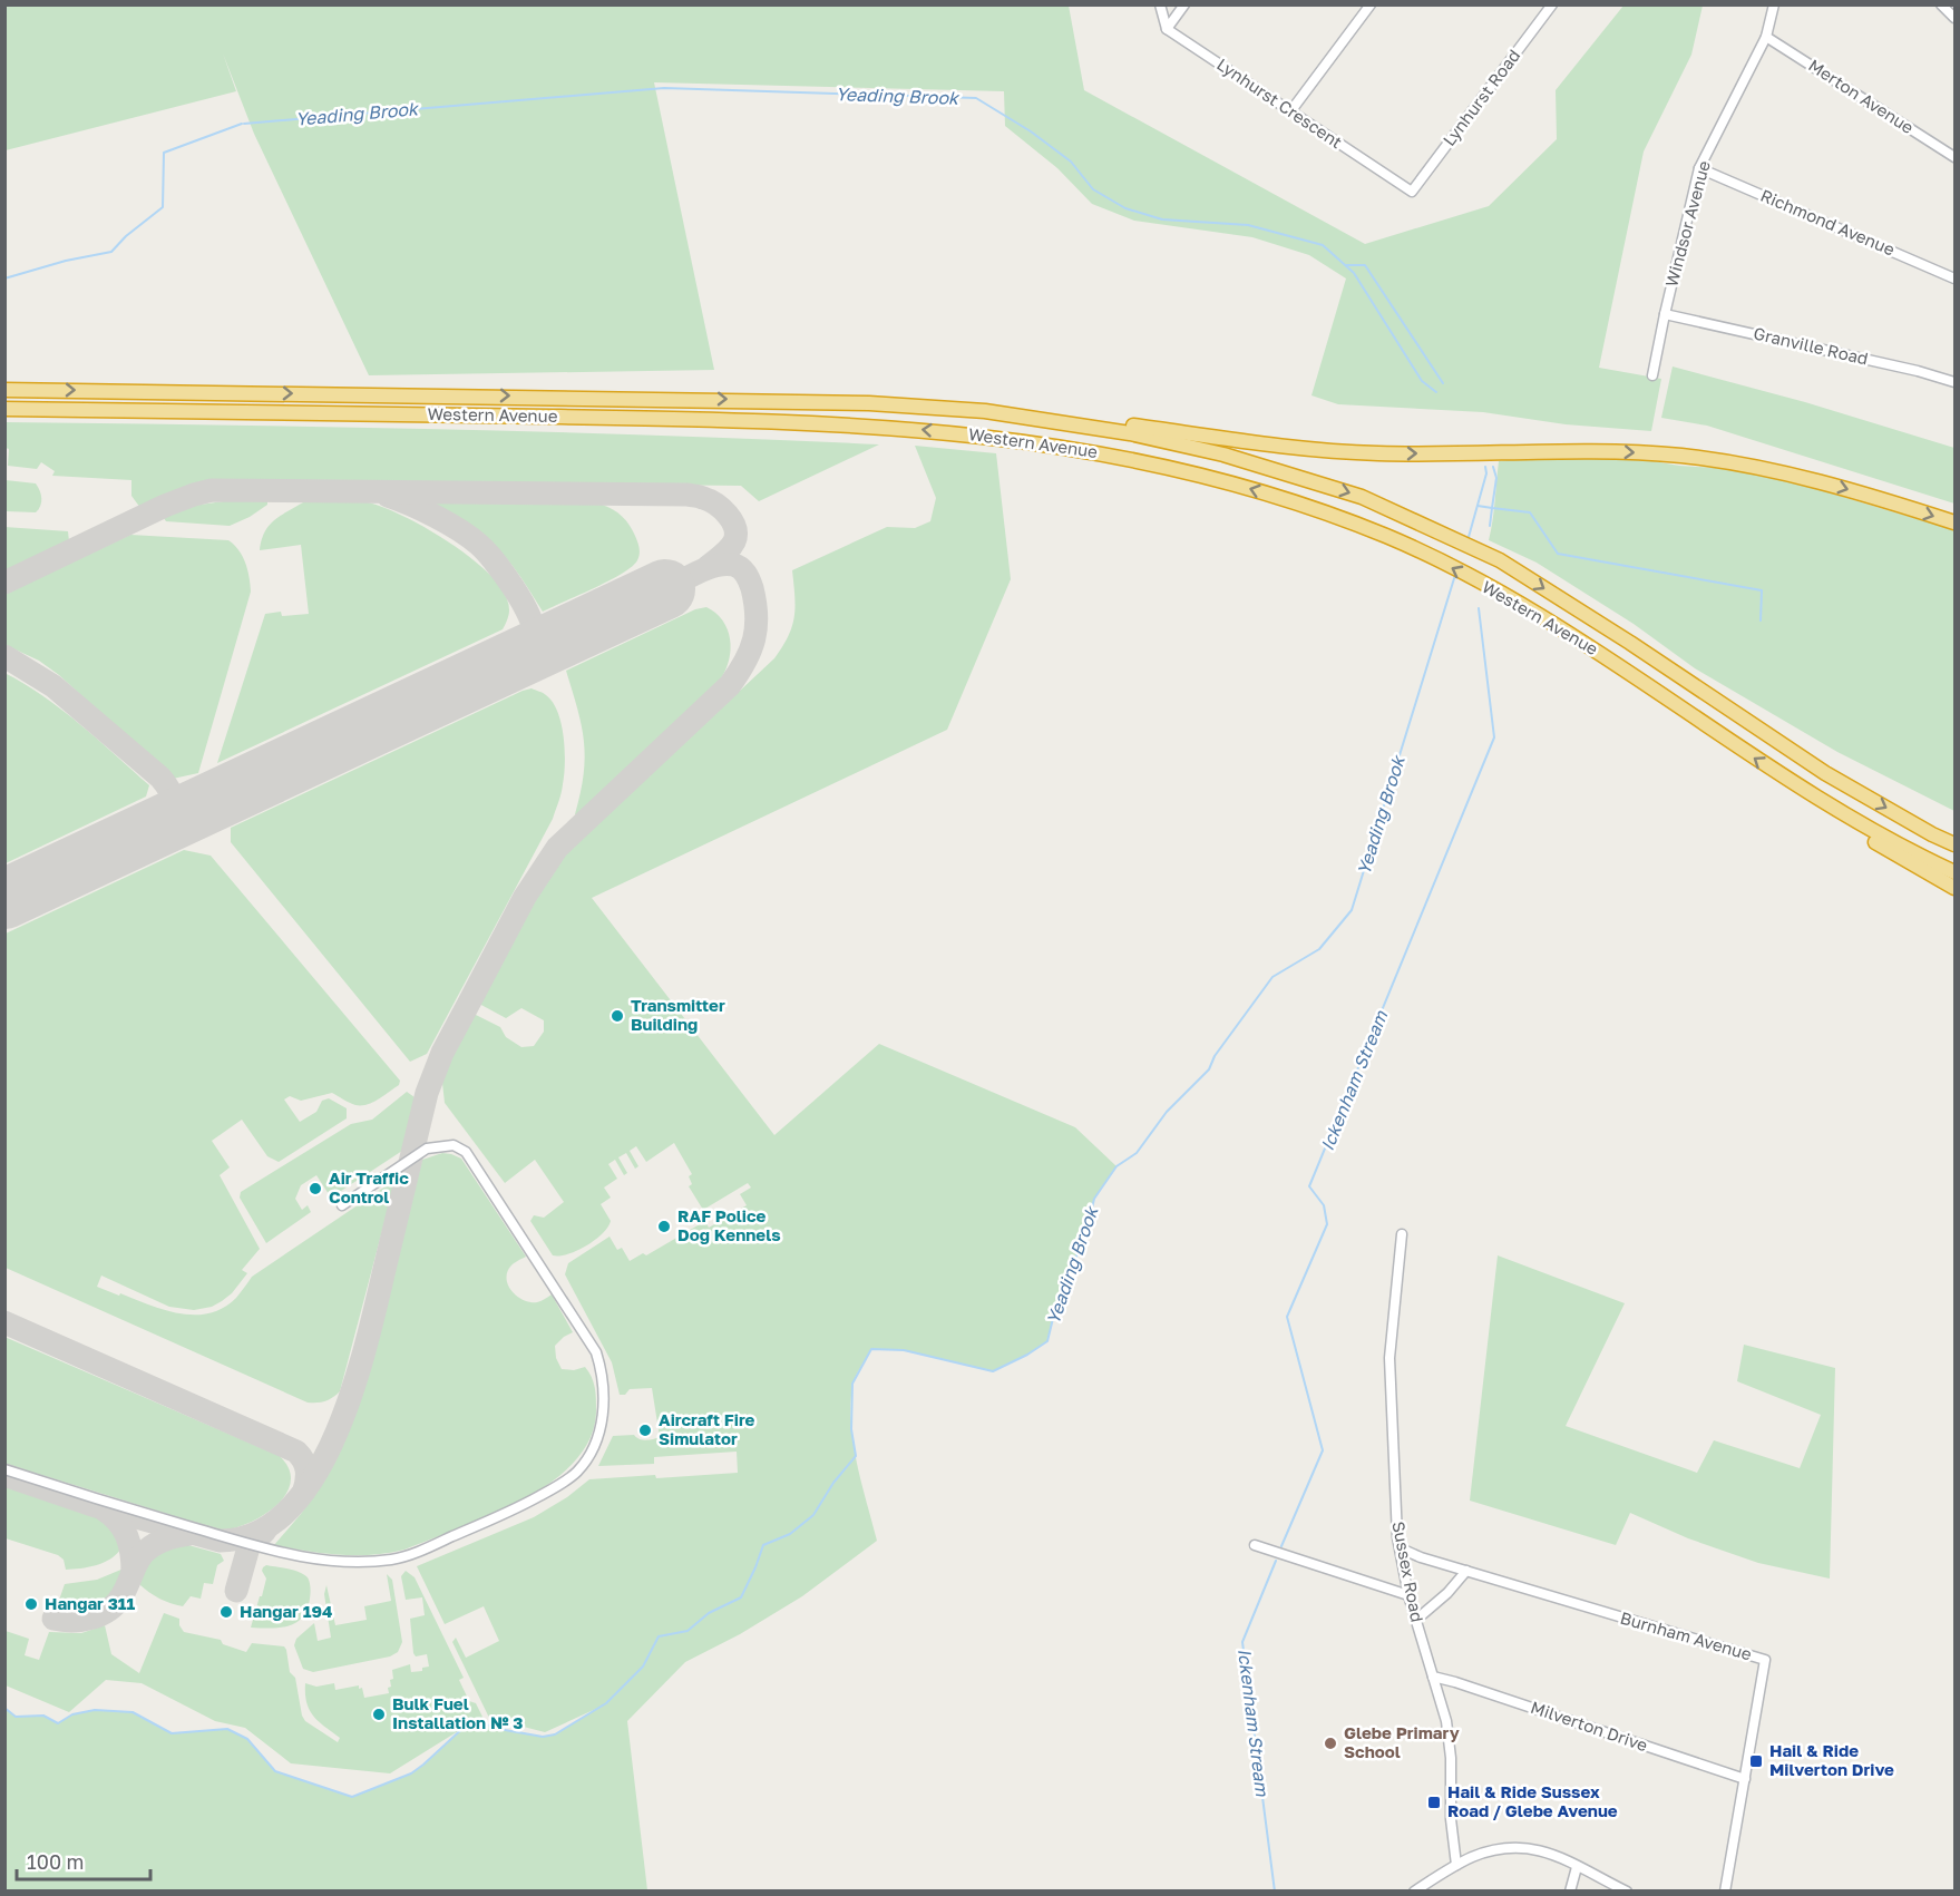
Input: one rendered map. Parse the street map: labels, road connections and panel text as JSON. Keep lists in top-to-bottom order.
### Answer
{
  "streets": {
    "highway": ["Western Avenue"],
    "street": [
      "Merton Avenue",
      "Lynhurst Road",
      "Lynhurst Crescent",
      "Richmond Avenue",
      "Windsor Avenue",
      "Granville Road",
      "Sussex Road",
      "Burnham Avenue",
      "Milverton Drive"
    ]
  },
  "crossings": [
    ["Merton Avenue", "Windsor Avenue"],
    ["Lynhurst Road", "Lynhurst Crescent"],
    ["Richmond Avenue", "Windsor Avenue"],
    ["Windsor Avenue", "Granville Road"],
    ["Sussex Road", "Burnham Avenue"],
    ["Sussex Road", "Milverton Drive"],
    ["Burnham Avenue", "Milverton Drive"]
  ],
  "water": ["Yeading Brook", "Ickenham Stream"],
  "places": {
    "other": [
      "Transmitter Building",
      "Air Traffic Control",
      "RAF Police Dog Kennels",
      "Aircraft Fire Simulator",
      "Hangar 311",
      "Hangar 194",
      "Bulk Fuel Installation № 3",
      "Glebe Primary School"
    ],
    "transit": ["Hail & Ride Milverton Drive", "Hail & Ride Sussex Road / Glebe Avenue"]
  },
  "scale_bar": "100 m"
}
